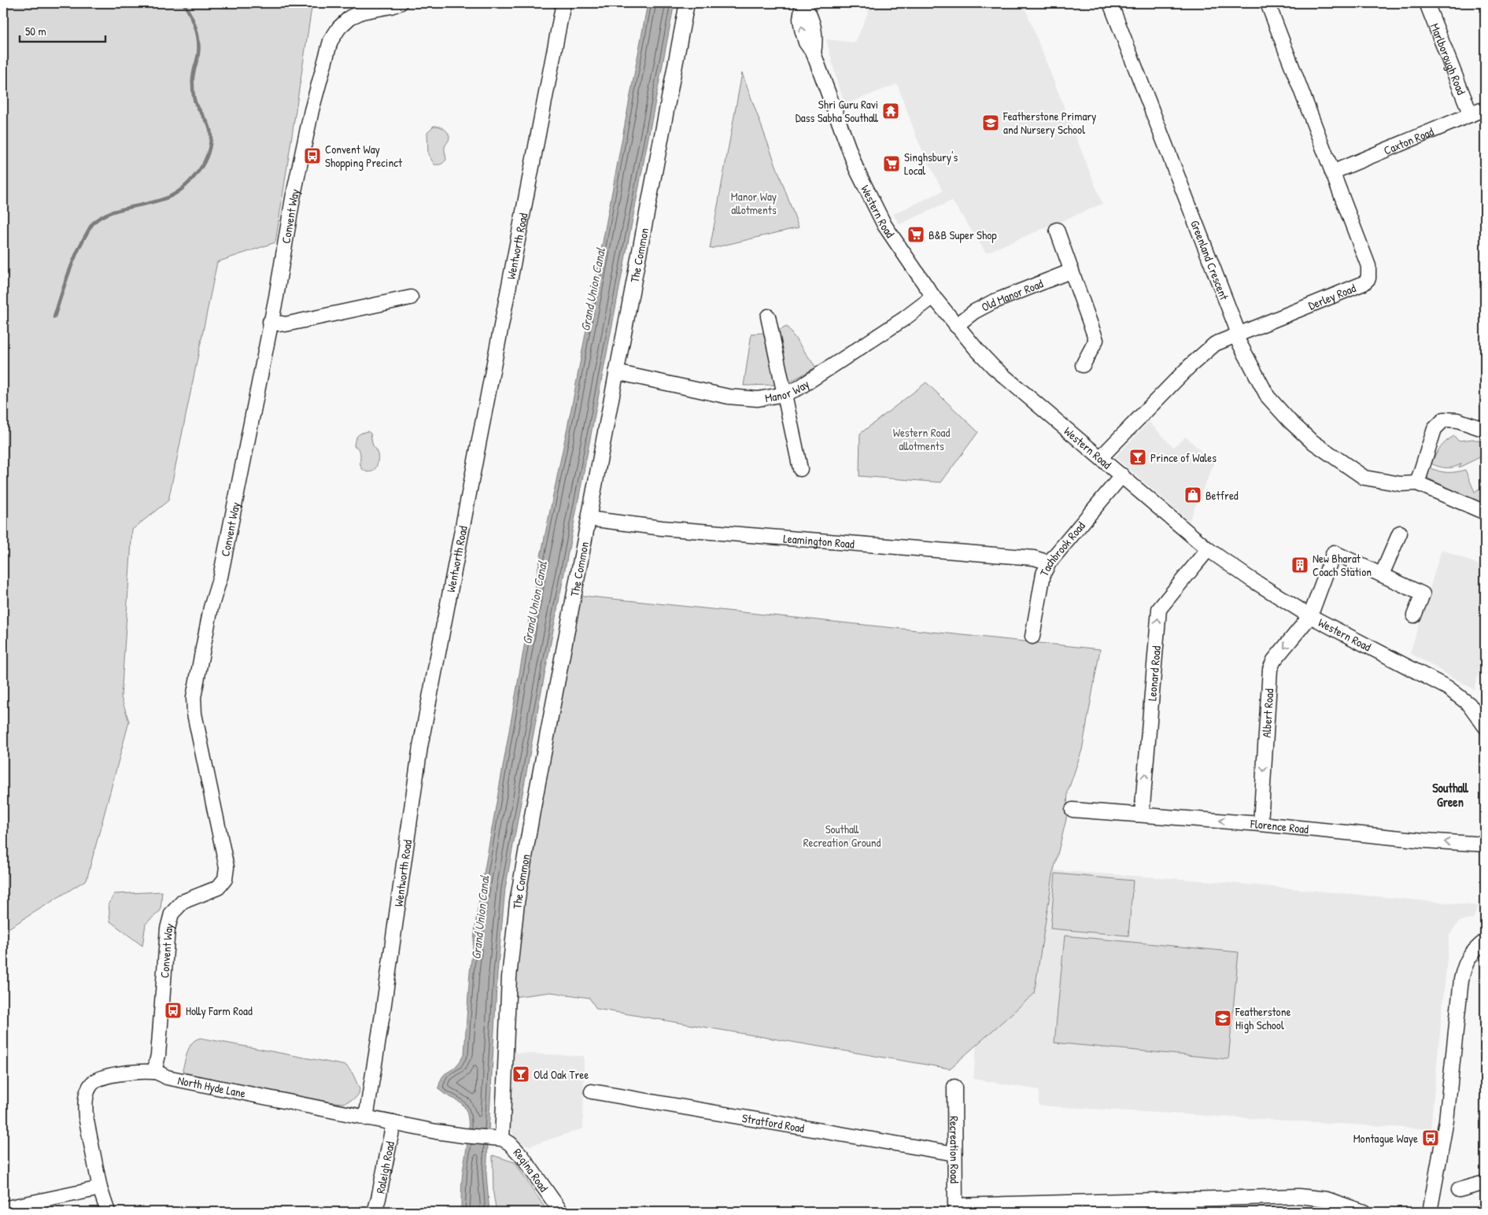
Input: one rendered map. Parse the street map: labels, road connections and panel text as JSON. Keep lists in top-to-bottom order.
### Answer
{
  "streets": {
    "street": [
      "Marlborough Road",
      "Caxton Road",
      "Western Road",
      "Convent Way",
      "Wentworth Road",
      "The Common",
      "Greenland Crescent",
      "Old Manor Road",
      "Derley Road",
      "Manor Way",
      "Leamington Road",
      "Tachbrook Road",
      "Leonard Road",
      "Albert Road",
      "Florence Road",
      "North Hyde Lane",
      "Stratford Road",
      "Recreation Road",
      "Raleigh Road",
      "Regina Road"
    ]
  },
  "crossings": [
    ["Marlborough Road", "Caxton Road"],
    ["Caxton Road", "Derley Road"],
    ["Western Road", "Old Manor Road"],
    ["Western Road", "Derley Road"],
    ["Western Road", "Manor Way"],
    ["Western Road", "Tachbrook Road"],
    ["Western Road", "Leonard Road"],
    ["Western Road", "Albert Road"],
    ["Convent Way", "North Hyde Lane"],
    ["Wentworth Road", "North Hyde Lane"],
    ["The Common", "Manor Way"],
    ["The Common", "Leamington Road"],
    ["The Common", "North Hyde Lane"],
    ["The Common", "Regina Road"],
    ["Greenland Crescent", "Derley Road"],
    ["Leamington Road", "Tachbrook Road"],
    ["Leonard Road", "Florence Road"],
    ["Albert Road", "Florence Road"],
    ["North Hyde Lane", "Raleigh Road"],
    ["North Hyde Lane", "Regina Road"],
    ["Stratford Road", "Recreation Road"]
  ],
  "one_way": ["Leonard Road", "Albert Road", "Florence Road"],
  "districts": ["Southall Green"],
  "water": ["Grand Union Canal"],
  "parks": ["Manor Way allotments", "Western Road allotments", "Southall Recreation Ground"],
  "places": {
    "temple": ["Shri Guru Ravi Dass Sabha Southall"],
    "school or university": ["Featherstone Primary and Nursery School", "Featherstone High School"],
    "bus stop": ["Convent Way Shopping Precinct", "Holly Farm Road", "Montague Waye"],
    "supermarket": ["Singhsbury's Local", "B&B Super Shop"],
    "bar": ["Prince of Wales", "Old Oak Tree"],
    "shop": ["Betfred"],
    "building": ["New Bharat Coach Station"]
  },
  "scale_bar": "50 m"
}
